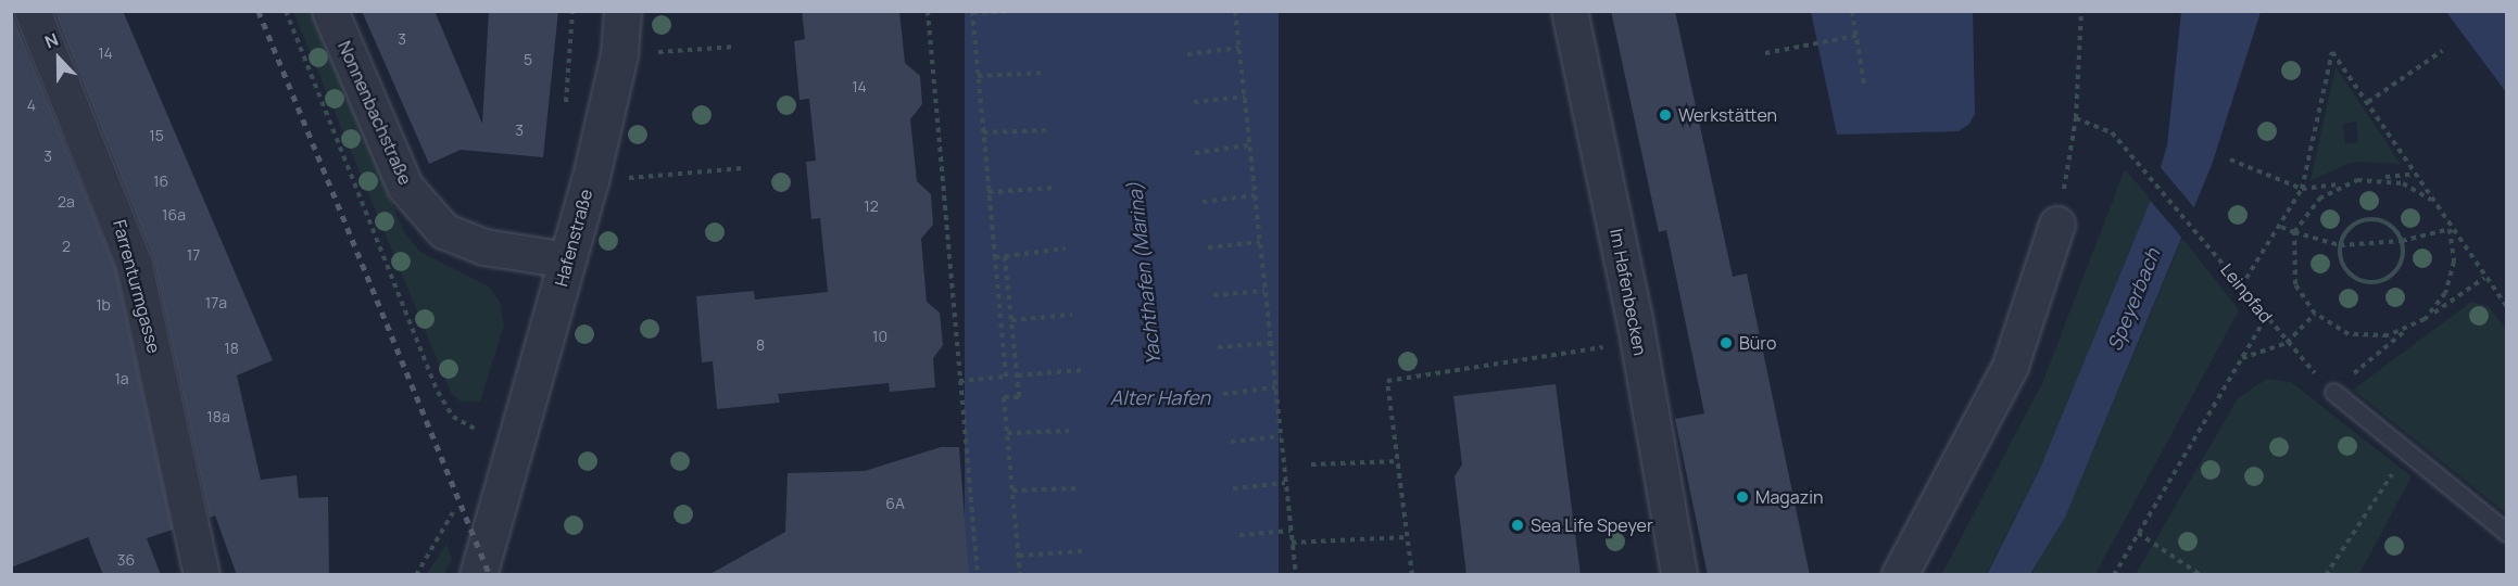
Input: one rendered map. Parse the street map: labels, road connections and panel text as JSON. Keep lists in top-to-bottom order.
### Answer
{
  "streets": {
    "street": [
      "Nonnenbachstraße",
      "Hafenstraße",
      "Farrenturmgasse",
      "Im Hafenbecken"
    ],
    "path": ["Leinpfad"]
  },
  "crossings": [
    ["Nonnenbachstraße", "Hafenstraße"]
  ],
  "water": ["Yachthafen (Marina)", "Speyerbach", "Alter Hafen"],
  "places": [
    "Werkstätten",
    "Büro",
    "Magazin",
    "Sea Life Speyer"
  ],
  "house_numbers": [
    "3",
    "14",
    "5",
    "14",
    "4",
    "3",
    "15",
    "3",
    "16",
    "2a",
    "12",
    "16a",
    "2",
    "17",
    "17a",
    "1b",
    "10",
    "8",
    "18",
    "1a",
    "18a",
    "6A",
    "36"
  ],
  "north": "top"
}
